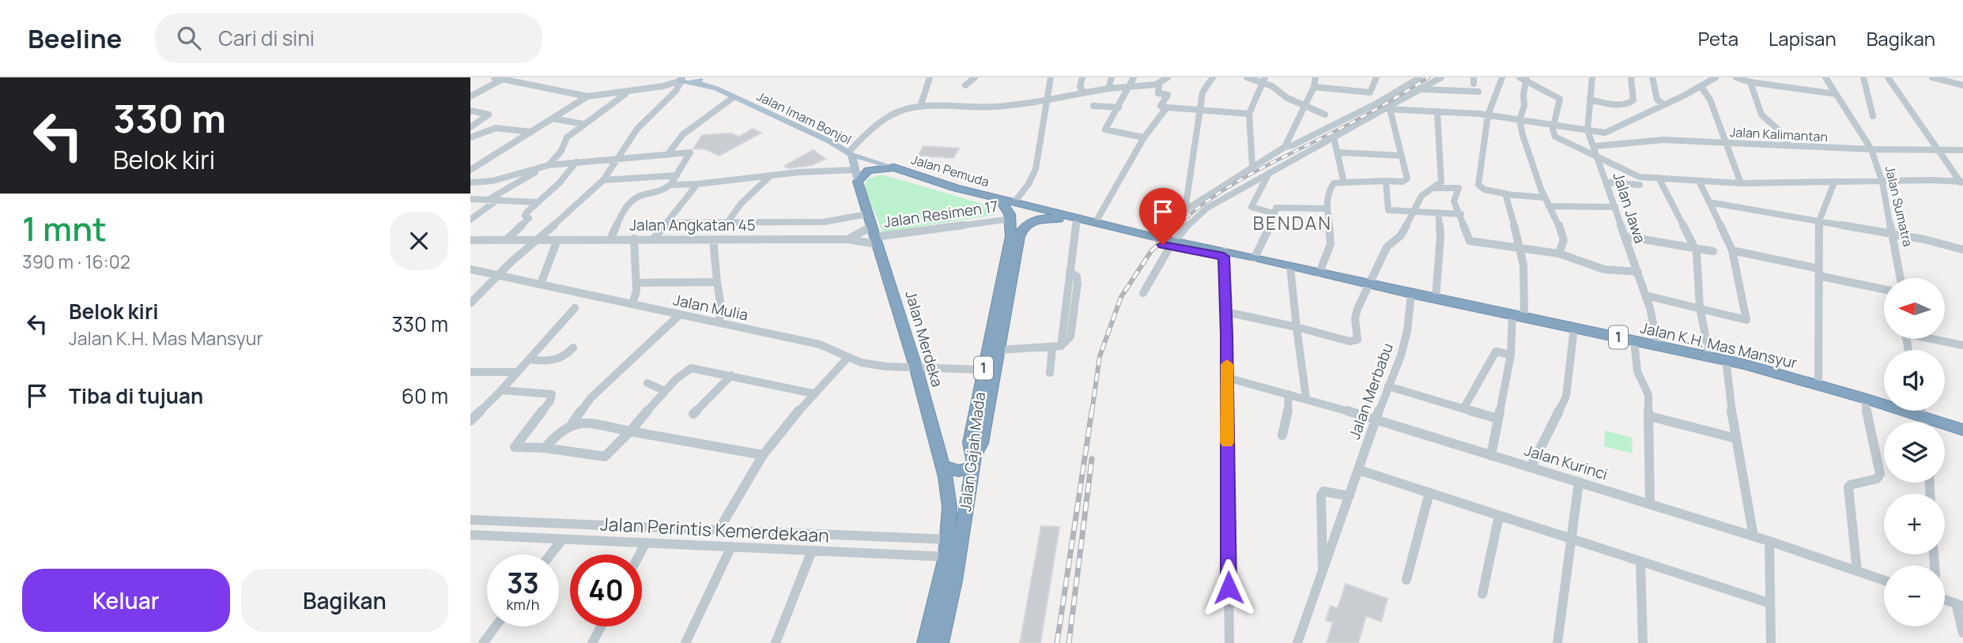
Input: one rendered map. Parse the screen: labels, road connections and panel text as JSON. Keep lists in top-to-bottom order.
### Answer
{
  "streets": {
    "highway": [
      "Jalan Pemuda",
      "1",
      "Jalan Merdeka",
      "Jalan K.H. Mas Mansyur",
      "Jalan Gajah Mada"
    ],
    "main road": ["Jalan Imam Bonjol"],
    "street": [
      "Jalan Kalimantan",
      "Jalan Sumatra",
      "Jalan Jawa",
      "Jalan Resimen 17",
      "Jalan Angkatan 45",
      "Jalan Mulia",
      "Jalan Merbabu",
      "Jalan Kurinci",
      "Jalan Perintis Kemerdekaan"
    ]
  },
  "crossings": [
    ["Jalan Imam Bonjol", "Jalan Pemuda"],
    ["Jalan Imam Bonjol", "1"],
    ["Jalan Kalimantan", "Jalan Sumatra"],
    ["Jalan Kalimantan", "Jalan Jawa"],
    ["Jalan Pemuda", "1"],
    ["Jalan Pemuda", "Jalan K.H. Mas Mansyur"],
    ["Jalan Jawa", "Jalan K.H. Mas Mansyur"],
    ["Jalan Resimen 17", "Jalan Angkatan 45"],
    ["Jalan Resimen 17", "Jalan Merdeka"],
    ["Jalan Resimen 17", "Jalan Gajah Mada"],
    ["Jalan Angkatan 45", "Jalan Merdeka"],
    ["Jalan Mulia", "Jalan Merdeka"],
    ["Jalan Mulia", "Jalan Gajah Mada"],
    ["1", "Jalan Merdeka"],
    ["1", "Jalan K.H. Mas Mansyur"],
    ["1", "Jalan Gajah Mada"],
    ["Jalan Merdeka", "Jalan Gajah Mada"],
    ["Jalan K.H. Mas Mansyur", "Jalan Merbabu"],
    ["Jalan K.H. Mas Mansyur", "Jalan Gajah Mada"],
    ["Jalan Merbabu", "Jalan Kurinci"],
    ["Jalan Gajah Mada", "Jalan Perintis Kemerdekaan"]
  ],
  "districts": ["BENDAN"],
  "north": "left",
  "page": {
    "header": "Beeline",
    "search": "Cari di sini",
    "nav": ["Peta", "Lapisan", "Bagikan"],
    "turn": ["330 m", "Belok kiri"],
    "heading": ["1 mnt", "390 m · 16:02"],
    "map_buttons": ["+", "−"],
    "list": [
      {
        "name": "Belok kiri",
        "note": "Jalan K.H. Mas Mansyur",
        "value": "330 m"
      },
      {
        "name": "Tiba di tujuan",
        "value": "60 m"
      }
    ],
    "speed": "33 km/h",
    "limit": "40",
    "buttons": ["Keluar", "Bagikan"]
  }
}
